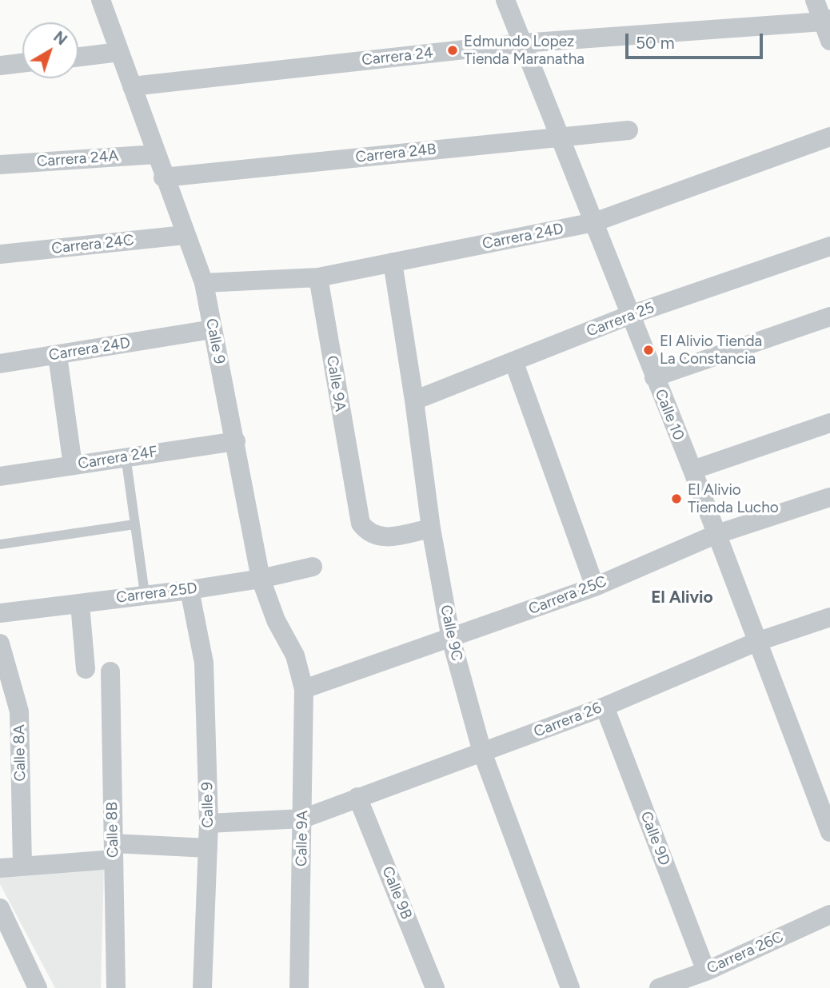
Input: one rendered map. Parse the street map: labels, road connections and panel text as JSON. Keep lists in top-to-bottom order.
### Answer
{
  "streets": {
    "street": [
      "Carrera 24",
      "Carrera 24B",
      "Carrera 24A",
      "Carrera 24D",
      "Carrera 24C",
      "Carrera 25",
      "Calle 9",
      "Calle 9A",
      "Calle 10",
      "Carrera 24F",
      "Carrera 25D",
      "Carrera 25C",
      "Calle 9C",
      "Carrera 26",
      "Calle 8A",
      "Calle 8B",
      "Calle 9D",
      "Calle 9B",
      "Carrera 26C"
    ]
  },
  "crossings": [
    ["Carrera 24", "Calle 9"],
    ["Carrera 24", "Calle 10"],
    ["Carrera 24B", "Calle 9"],
    ["Carrera 24B", "Calle 10"],
    ["Carrera 24A", "Calle 9"],
    ["Carrera 24D", "Calle 9"],
    ["Carrera 24D", "Calle 9A"],
    ["Carrera 24D", "Calle 10"],
    ["Carrera 24D", "Calle 9C"],
    ["Carrera 24C", "Calle 9"],
    ["Carrera 25", "Calle 10"],
    ["Carrera 25", "Calle 9C"],
    ["Calle 9", "Calle 9A"],
    ["Calle 9", "Carrera 24F"],
    ["Calle 9", "Carrera 25D"],
    ["Calle 9", "Carrera 25C"],
    ["Calle 9A", "Carrera 25C"],
    ["Calle 9A", "Calle 9C"],
    ["Calle 9A", "Carrera 26"],
    ["Calle 10", "Carrera 25C"],
    ["Calle 10", "Carrera 26"],
    ["Carrera 25C", "Calle 9C"],
    ["Calle 9C", "Carrera 26"],
    ["Carrera 26", "Calle 9D"],
    ["Carrera 26", "Calle 9B"],
    ["Calle 9D", "Carrera 26C"]
  ],
  "districts": ["El Alivio"],
  "places": ["Edmundo Lopez Tienda Maranatha", "El Alivio Tienda La Constancia", "El Alivio Tienda Lucho"],
  "scale_bar": "50 m",
  "north": "top right"
}
